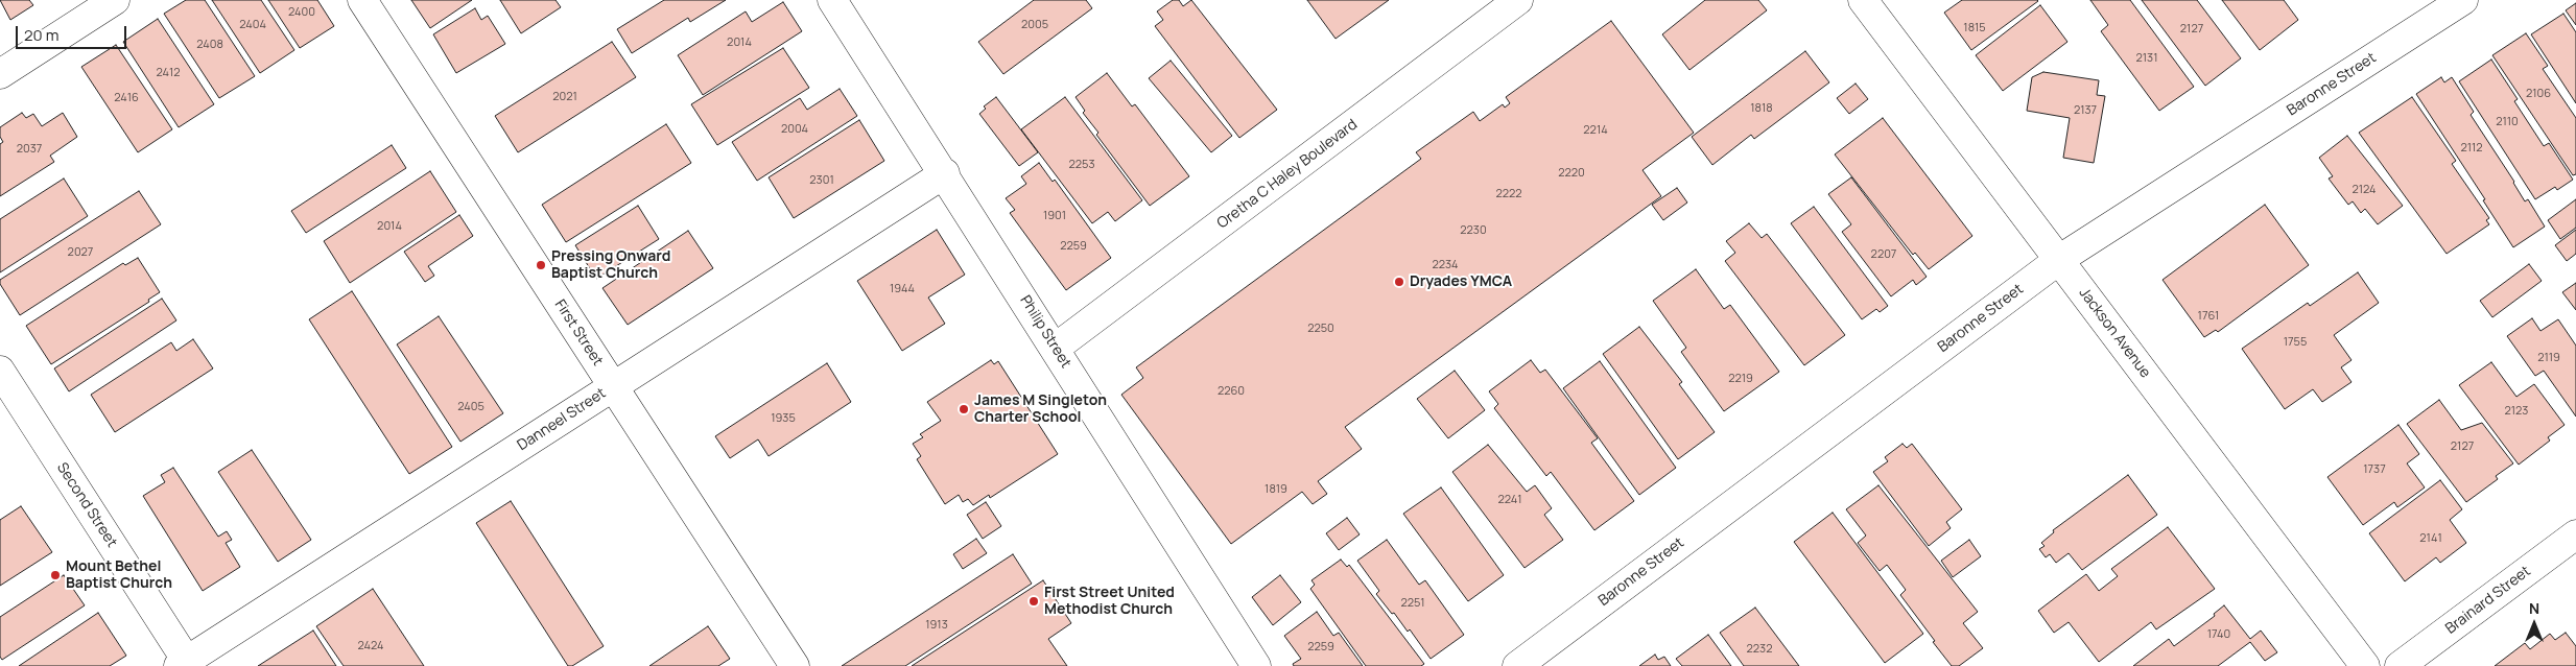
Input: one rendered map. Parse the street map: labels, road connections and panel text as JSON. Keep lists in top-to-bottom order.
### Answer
{
  "streets": {
    "street": [
      "Baronne Street",
      "Oretha C Haley Boulevard",
      "Philip Street",
      "First Street",
      "Jackson Avenue",
      "Danneel Street",
      "Second Street",
      "Brainard Street"
    ]
  },
  "crossings": [
    ["Baronne Street", "Jackson Avenue"],
    ["Oretha C Haley Boulevard", "Philip Street"],
    ["Philip Street", "Danneel Street"],
    ["First Street", "Danneel Street"],
    ["Danneel Street", "Second Street"]
  ],
  "places": [
    "Pressing Onward Baptist Church",
    "Dryades YMCA",
    "James M Singleton Charter School",
    "Mount Bethel Baptist Church",
    "First Street United Methodist Church"
  ],
  "house_numbers": [
    "2400",
    "2404",
    "2005",
    "1815",
    "2127",
    "2014",
    "2408",
    "2131",
    "2412",
    "2106",
    "2021",
    "2416",
    "1818",
    "2137",
    "2110",
    "2004",
    "2214",
    "2112",
    "2037",
    "2253",
    "2220",
    "2301",
    "2124",
    "2222",
    "1901",
    "2014",
    "2230",
    "2259",
    "2027",
    "2207",
    "2234",
    "1944",
    "1761",
    "2250",
    "1755",
    "2119",
    "2219",
    "2260",
    "2405",
    "2123",
    "1935",
    "2127",
    "1737",
    "1819",
    "2241",
    "2141",
    "2251",
    "1913",
    "1740",
    "2424",
    "2259",
    "2232"
  ],
  "scale_bar": "20 m",
  "north": "top"
}
